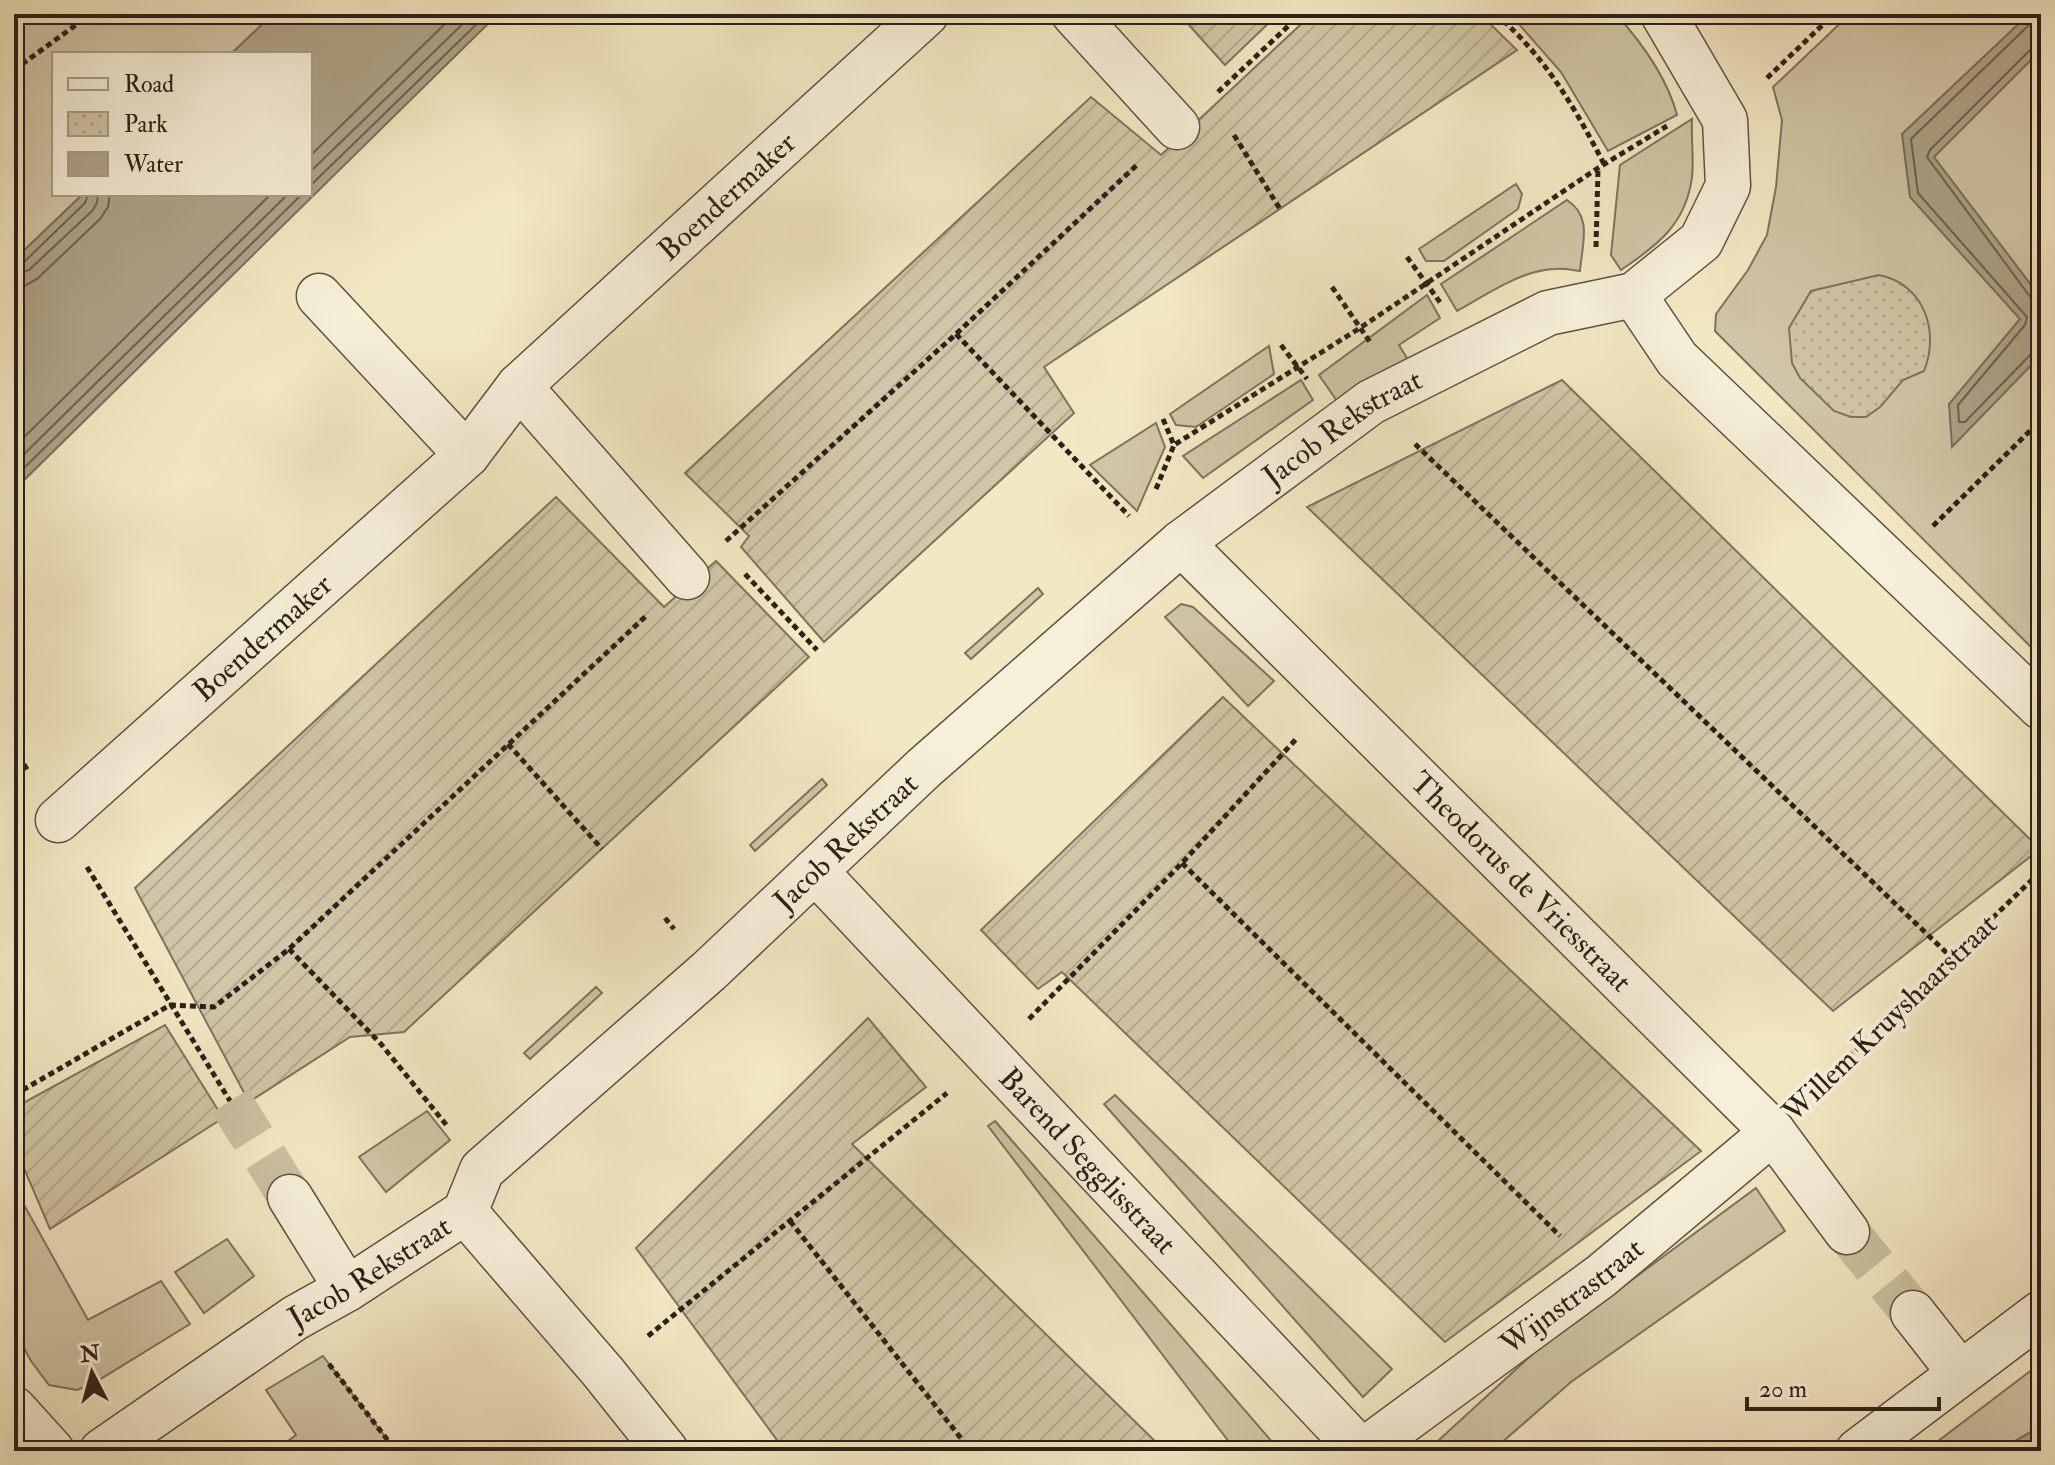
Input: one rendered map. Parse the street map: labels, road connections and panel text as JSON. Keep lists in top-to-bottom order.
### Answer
{
  "streets": {
    "street": [
      "Boendermaker",
      "Jacob Rekstraat",
      "Theodorus de Vriesstraat",
      "Barend Segglisstraat",
      "Wijnstrastraat"
    ],
    "path": ["Willem Kruyshaarstraat"]
  },
  "crossings": [
    ["Jacob Rekstraat", "Theodorus de Vriesstraat"],
    ["Jacob Rekstraat", "Barend Segglisstraat"],
    ["Theodorus de Vriesstraat", "Willem Kruyshaarstraat"],
    ["Theodorus de Vriesstraat", "Wijnstrastraat"],
    ["Willem Kruyshaarstraat", "Wijnstrastraat"],
    ["Barend Segglisstraat", "Wijnstrastraat"]
  ],
  "legend": ["Road", "Park", "Water"],
  "scale_bar": "20 m",
  "north": "top"
}
